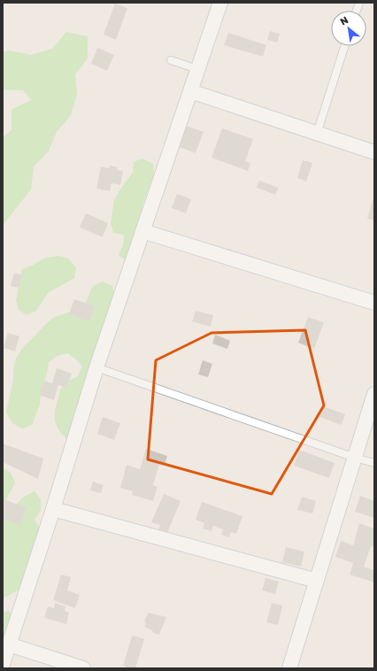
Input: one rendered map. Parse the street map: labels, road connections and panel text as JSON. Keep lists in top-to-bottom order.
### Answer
{
  "north": "top left"
}
